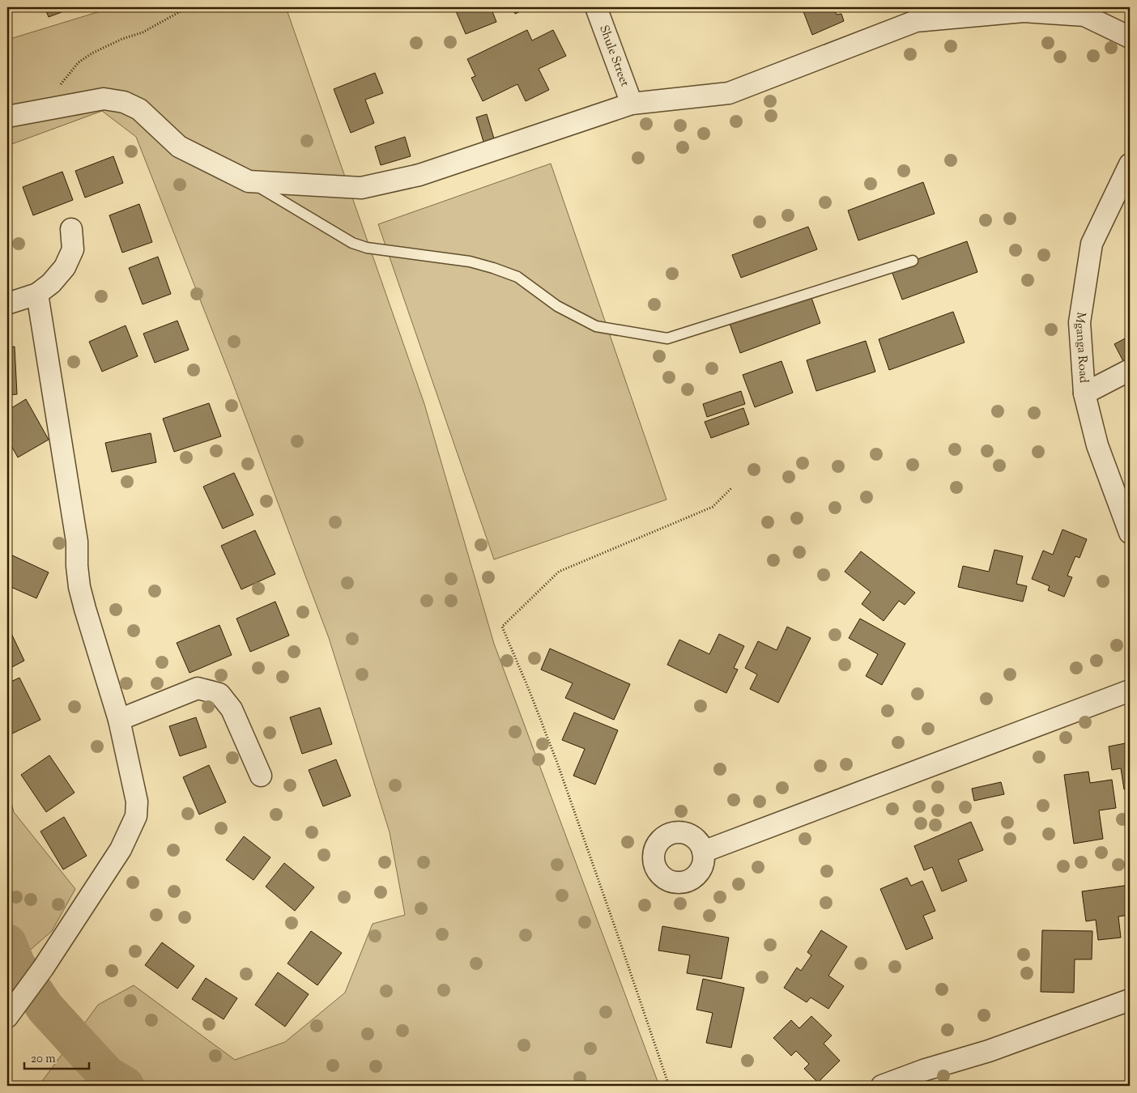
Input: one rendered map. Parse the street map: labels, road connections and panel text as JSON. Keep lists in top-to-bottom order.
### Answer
{
  "streets": {
    "street": ["Shule Street", "Mganga Road"]
  },
  "scale_bar": "20 m"
}
